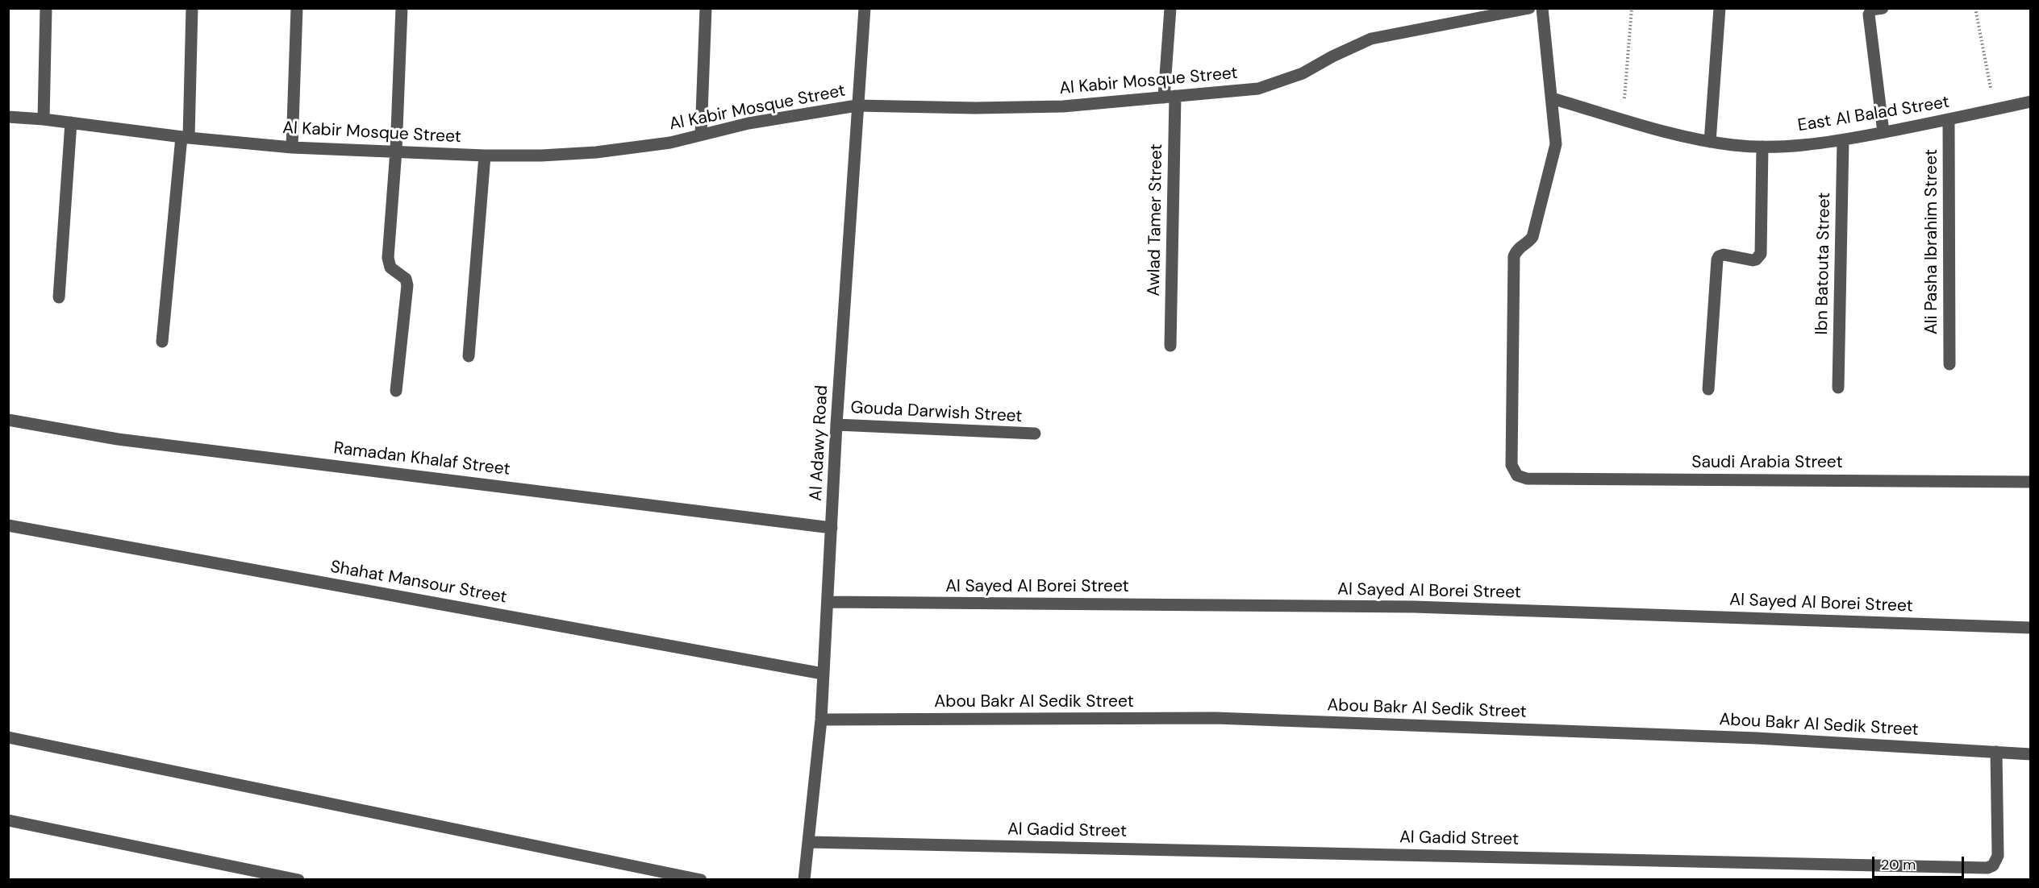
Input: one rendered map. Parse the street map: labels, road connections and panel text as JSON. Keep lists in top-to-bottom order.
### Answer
{
  "streets": {
    "street": [
      "Al Kabir Mosque Street",
      "East Al Balad Street",
      "Awlad Tamer Street",
      "Ali Pasha Ibrahim Street",
      "Ibn Batouta Street",
      "Gouda Darwish Street",
      "Al Adawy Road",
      "Ramadan Khalaf Street",
      "Saudi Arabia Street",
      "Shahat Mansour Street",
      "Al Sayed Al Borei Street",
      "Abou Bakr Al Sedik Street",
      "Al Gadid Street"
    ]
  },
  "crossings": [
    ["Al Kabir Mosque Street", "Awlad Tamer Street"],
    ["Al Kabir Mosque Street", "Al Adawy Road"],
    ["East Al Balad Street", "Ali Pasha Ibrahim Street"],
    ["East Al Balad Street", "Ibn Batouta Street"],
    ["East Al Balad Street", "Saudi Arabia Street"],
    ["Gouda Darwish Street", "Al Adawy Road"],
    ["Al Adawy Road", "Ramadan Khalaf Street"],
    ["Al Adawy Road", "Shahat Mansour Street"],
    ["Al Adawy Road", "Al Sayed Al Borei Street"],
    ["Al Adawy Road", "Abou Bakr Al Sedik Street"],
    ["Al Adawy Road", "Al Gadid Street"],
    ["Abou Bakr Al Sedik Street", "Al Gadid Street"]
  ],
  "scale_bar": "20 m"
}
